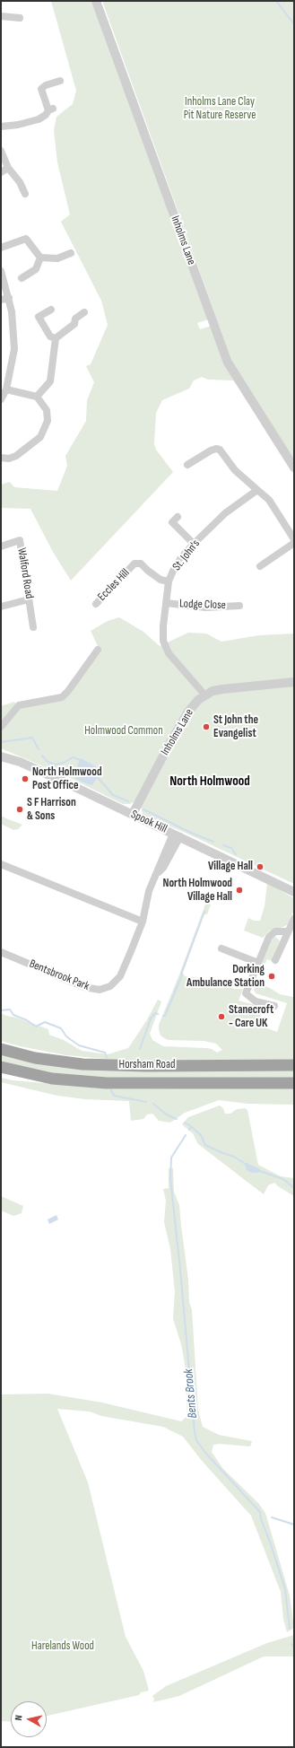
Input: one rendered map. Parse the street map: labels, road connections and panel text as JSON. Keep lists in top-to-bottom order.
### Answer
{
  "streets": {
    "highway": ["Horsham Road"],
    "street": [
      "Inholms Lane",
      "St. John's",
      "Walford Road",
      "Eccles Hill",
      "Lodge Close",
      "Spook Hill",
      "Bentsbrook Park"
    ]
  },
  "crossings": [
    ["Inholms Lane", "St. John's"],
    ["Inholms Lane", "Spook Hill"],
    ["St. John's", "Eccles Hill"],
    ["St. John's", "Lodge Close"],
    ["Spook Hill", "Bentsbrook Park"]
  ],
  "districts": ["North Holmwood"],
  "water": ["Bents Brook"],
  "parks": ["Inholms Lane Clay Pit Nature Reserve", "Holmwood Common", "Harelands Wood"],
  "places": [
    "St John the Evangelist",
    "North Holmwood Post Office",
    "S F Harrison & Sons",
    "Village Hall",
    "North Holmwood Village Hall",
    "Dorking Ambulance Station",
    "Stanecroft - Care UK"
  ],
  "north": "left"
}
